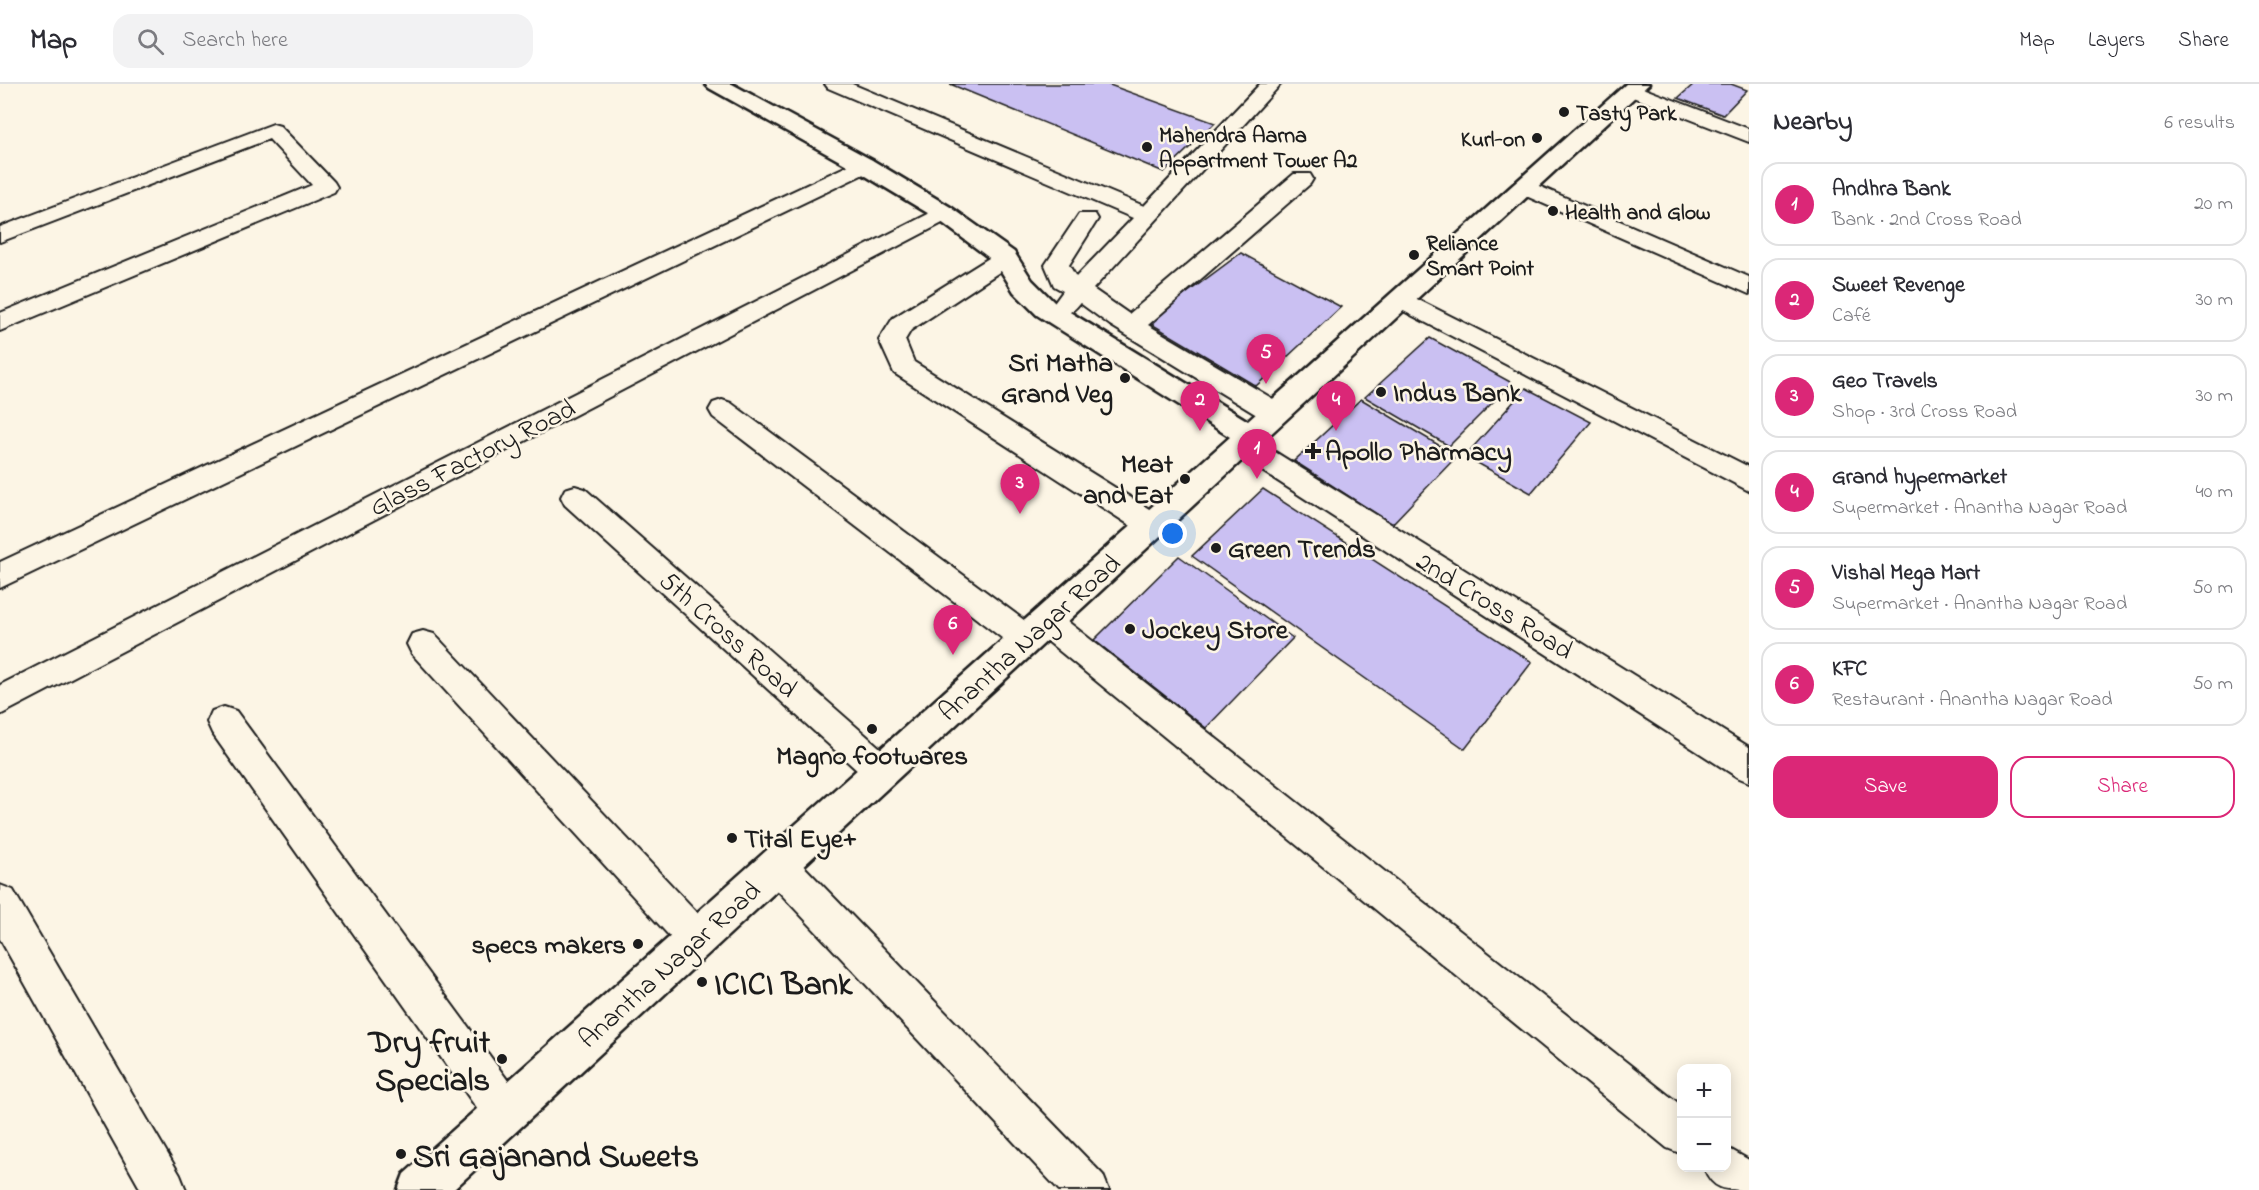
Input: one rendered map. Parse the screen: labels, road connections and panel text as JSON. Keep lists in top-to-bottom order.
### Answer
{
  "streets": {
    "street": [
      "Glass Factory Road",
      "2nd Cross Road",
      "5th Cross Road",
      "Anantha Nagar Road"
    ]
  },
  "crossings": [
    ["2nd Cross Road", "Anantha Nagar Road"],
    ["5th Cross Road", "Anantha Nagar Road"]
  ],
  "places": {
    "other": [
      "Tasty Park",
      "Kurl-on",
      "Mahendra Aarna Appartment Tower A2",
      "Health and Glow",
      "Reliance Smart Point",
      "Sri Matha Grand Veg",
      "Indus Bank",
      "Meat and Eat",
      "Green Trends",
      "Jockey Store",
      "Magno footwares",
      "Tital Eye+",
      "specs makers",
      "ICICI Bank",
      "Dry fruit Specials",
      "Sri Gajanand Sweets"
    ],
    "health": ["Apollo Pharmacy"]
  },
  "page": {
    "header": "Map",
    "search": "Search here",
    "nav": ["Map", "Layers", "Share"],
    "heading": ["Nearby", "6 results"],
    "list": [
      {
        "mark": "1",
        "name": "Andhra Bank",
        "note": "Bank · 2nd Cross Road",
        "value": "20 m"
      },
      {
        "mark": "2",
        "name": "Sweet Revenge",
        "note": "Café",
        "value": "30 m"
      },
      {
        "mark": "3",
        "name": "Geo Travels",
        "note": "Shop · 3rd Cross Road",
        "value": "30 m"
      },
      {
        "mark": "4",
        "name": "Grand hypermarket",
        "note": "Supermarket · Anantha Nagar Road",
        "value": "40 m"
      },
      {
        "mark": "5",
        "name": "Vishal Mega Mart",
        "note": "Supermarket · Anantha Nagar Road",
        "value": "50 m"
      },
      {
        "mark": "6",
        "name": "KFC",
        "note": "Restaurant · Anantha Nagar Road",
        "value": "50 m"
      }
    ],
    "pins": [
      "5",
      "2",
      "4",
      "1",
      "3",
      "6"
    ],
    "buttons": ["Save", "Share"],
    "map_buttons": ["+", "−"]
  }
}
